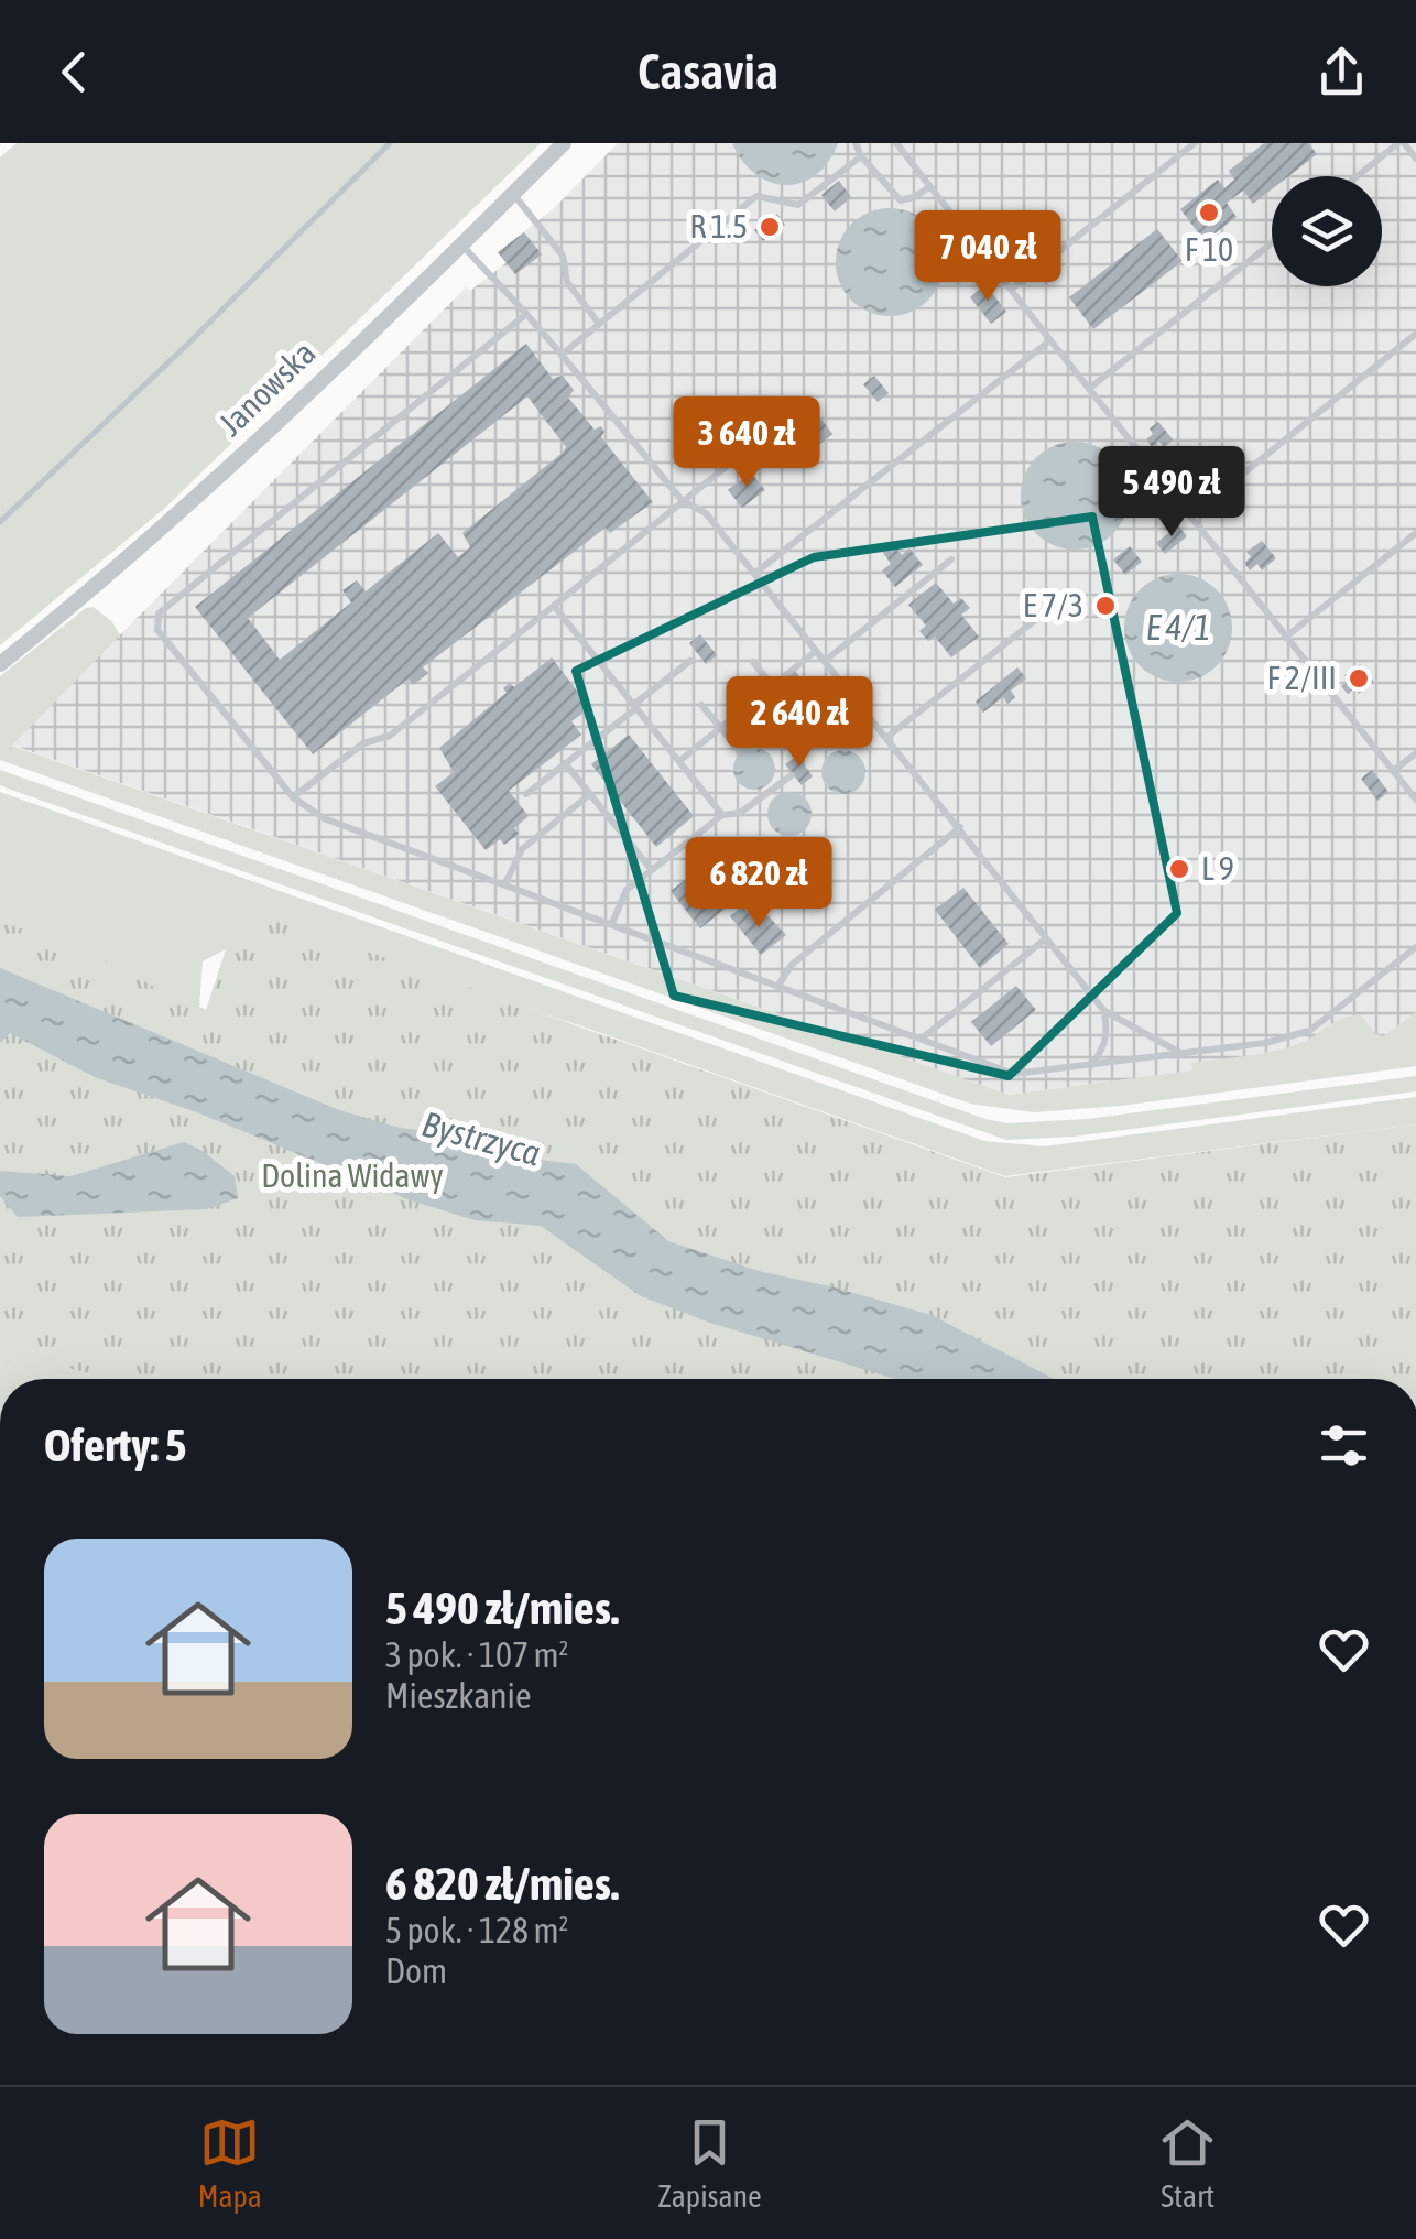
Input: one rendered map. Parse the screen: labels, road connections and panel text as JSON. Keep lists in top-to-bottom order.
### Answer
{
  "streets": {
    "street": ["Janowska"]
  },
  "water": ["E 4/1", "Bystrzyca"],
  "parks": ["Dolina Widawy"],
  "places": [
    "F 10",
    "R 1.5",
    "E 7/3",
    "F 2/III",
    "L 9"
  ],
  "page": {
    "header": "Casavia",
    "price": [
      "7 040 zł",
      "3 640 zł",
      "5 490 zł",
      "2 640 zł",
      "6 820 zł"
    ],
    "heading": "Oferty: 5",
    "list": [
      {
        "name": "5 490 zł/mies.",
        "note": "3 pok. · 107 m² · Mieszkanie"
      },
      {
        "name": "6 820 zł/mies.",
        "note": "5 pok. · 128 m² · Dom"
      }
    ],
    "tabs": ["Mapa", "Zapisane", "Start"]
  }
}
